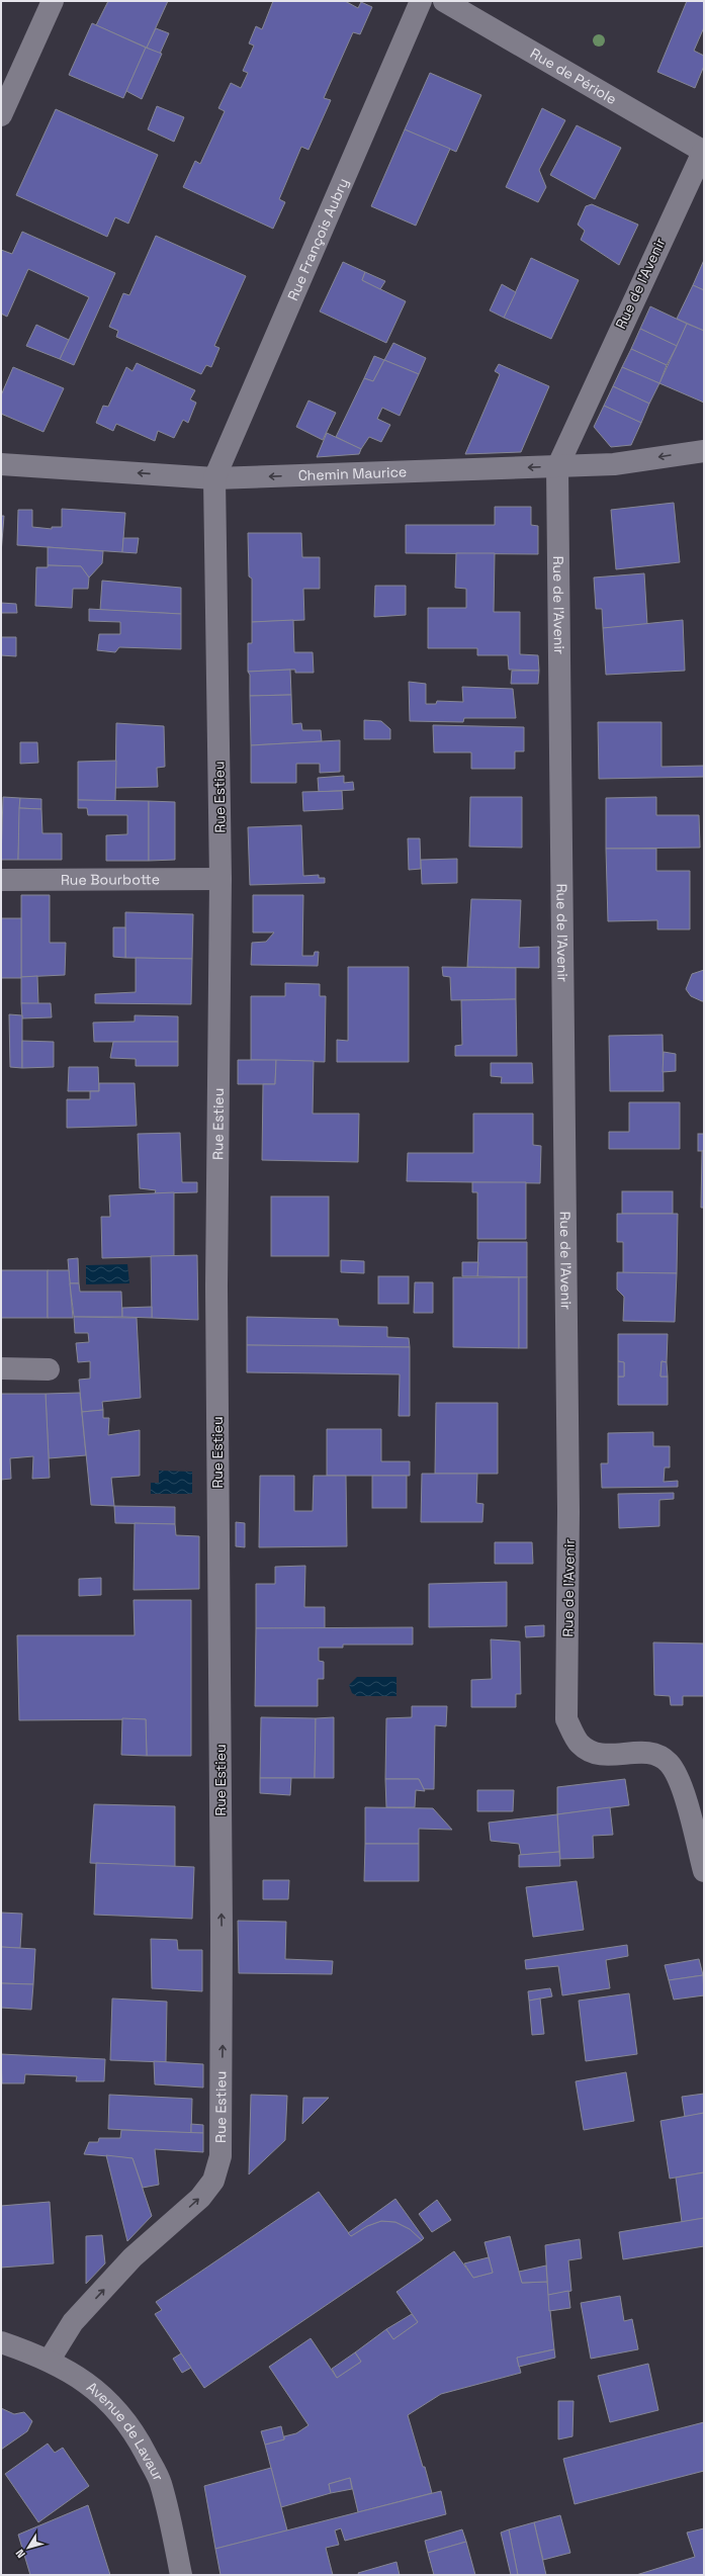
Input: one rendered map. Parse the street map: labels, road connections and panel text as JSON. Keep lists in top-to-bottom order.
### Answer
{
  "streets": {
    "street": [
      "Rue de Périole",
      "Rue François Aubry",
      "Rue de l'Avenir",
      "Chemin Maurice",
      "Rue Estieu",
      "Rue Bourbotte",
      "Avenue de Lavaur"
    ]
  },
  "crossings": [
    ["Rue de Périole", "Rue de l'Avenir"],
    ["Rue François Aubry", "Chemin Maurice"],
    ["Rue François Aubry", "Rue Estieu"],
    ["Rue de l'Avenir", "Chemin Maurice"],
    ["Chemin Maurice", "Rue Estieu"],
    ["Rue Estieu", "Rue Bourbotte"],
    ["Rue Estieu", "Avenue de Lavaur"]
  ],
  "one_way": ["Chemin Maurice", "Rue Estieu"],
  "north": "bottom left"
}
